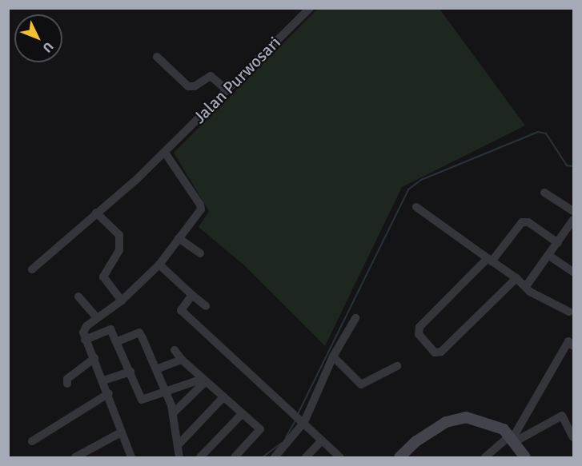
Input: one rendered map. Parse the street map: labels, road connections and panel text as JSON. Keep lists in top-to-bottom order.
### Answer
{
  "streets": {
    "street": ["Jalan Purwosari"]
  },
  "north": "bottom right"
}
